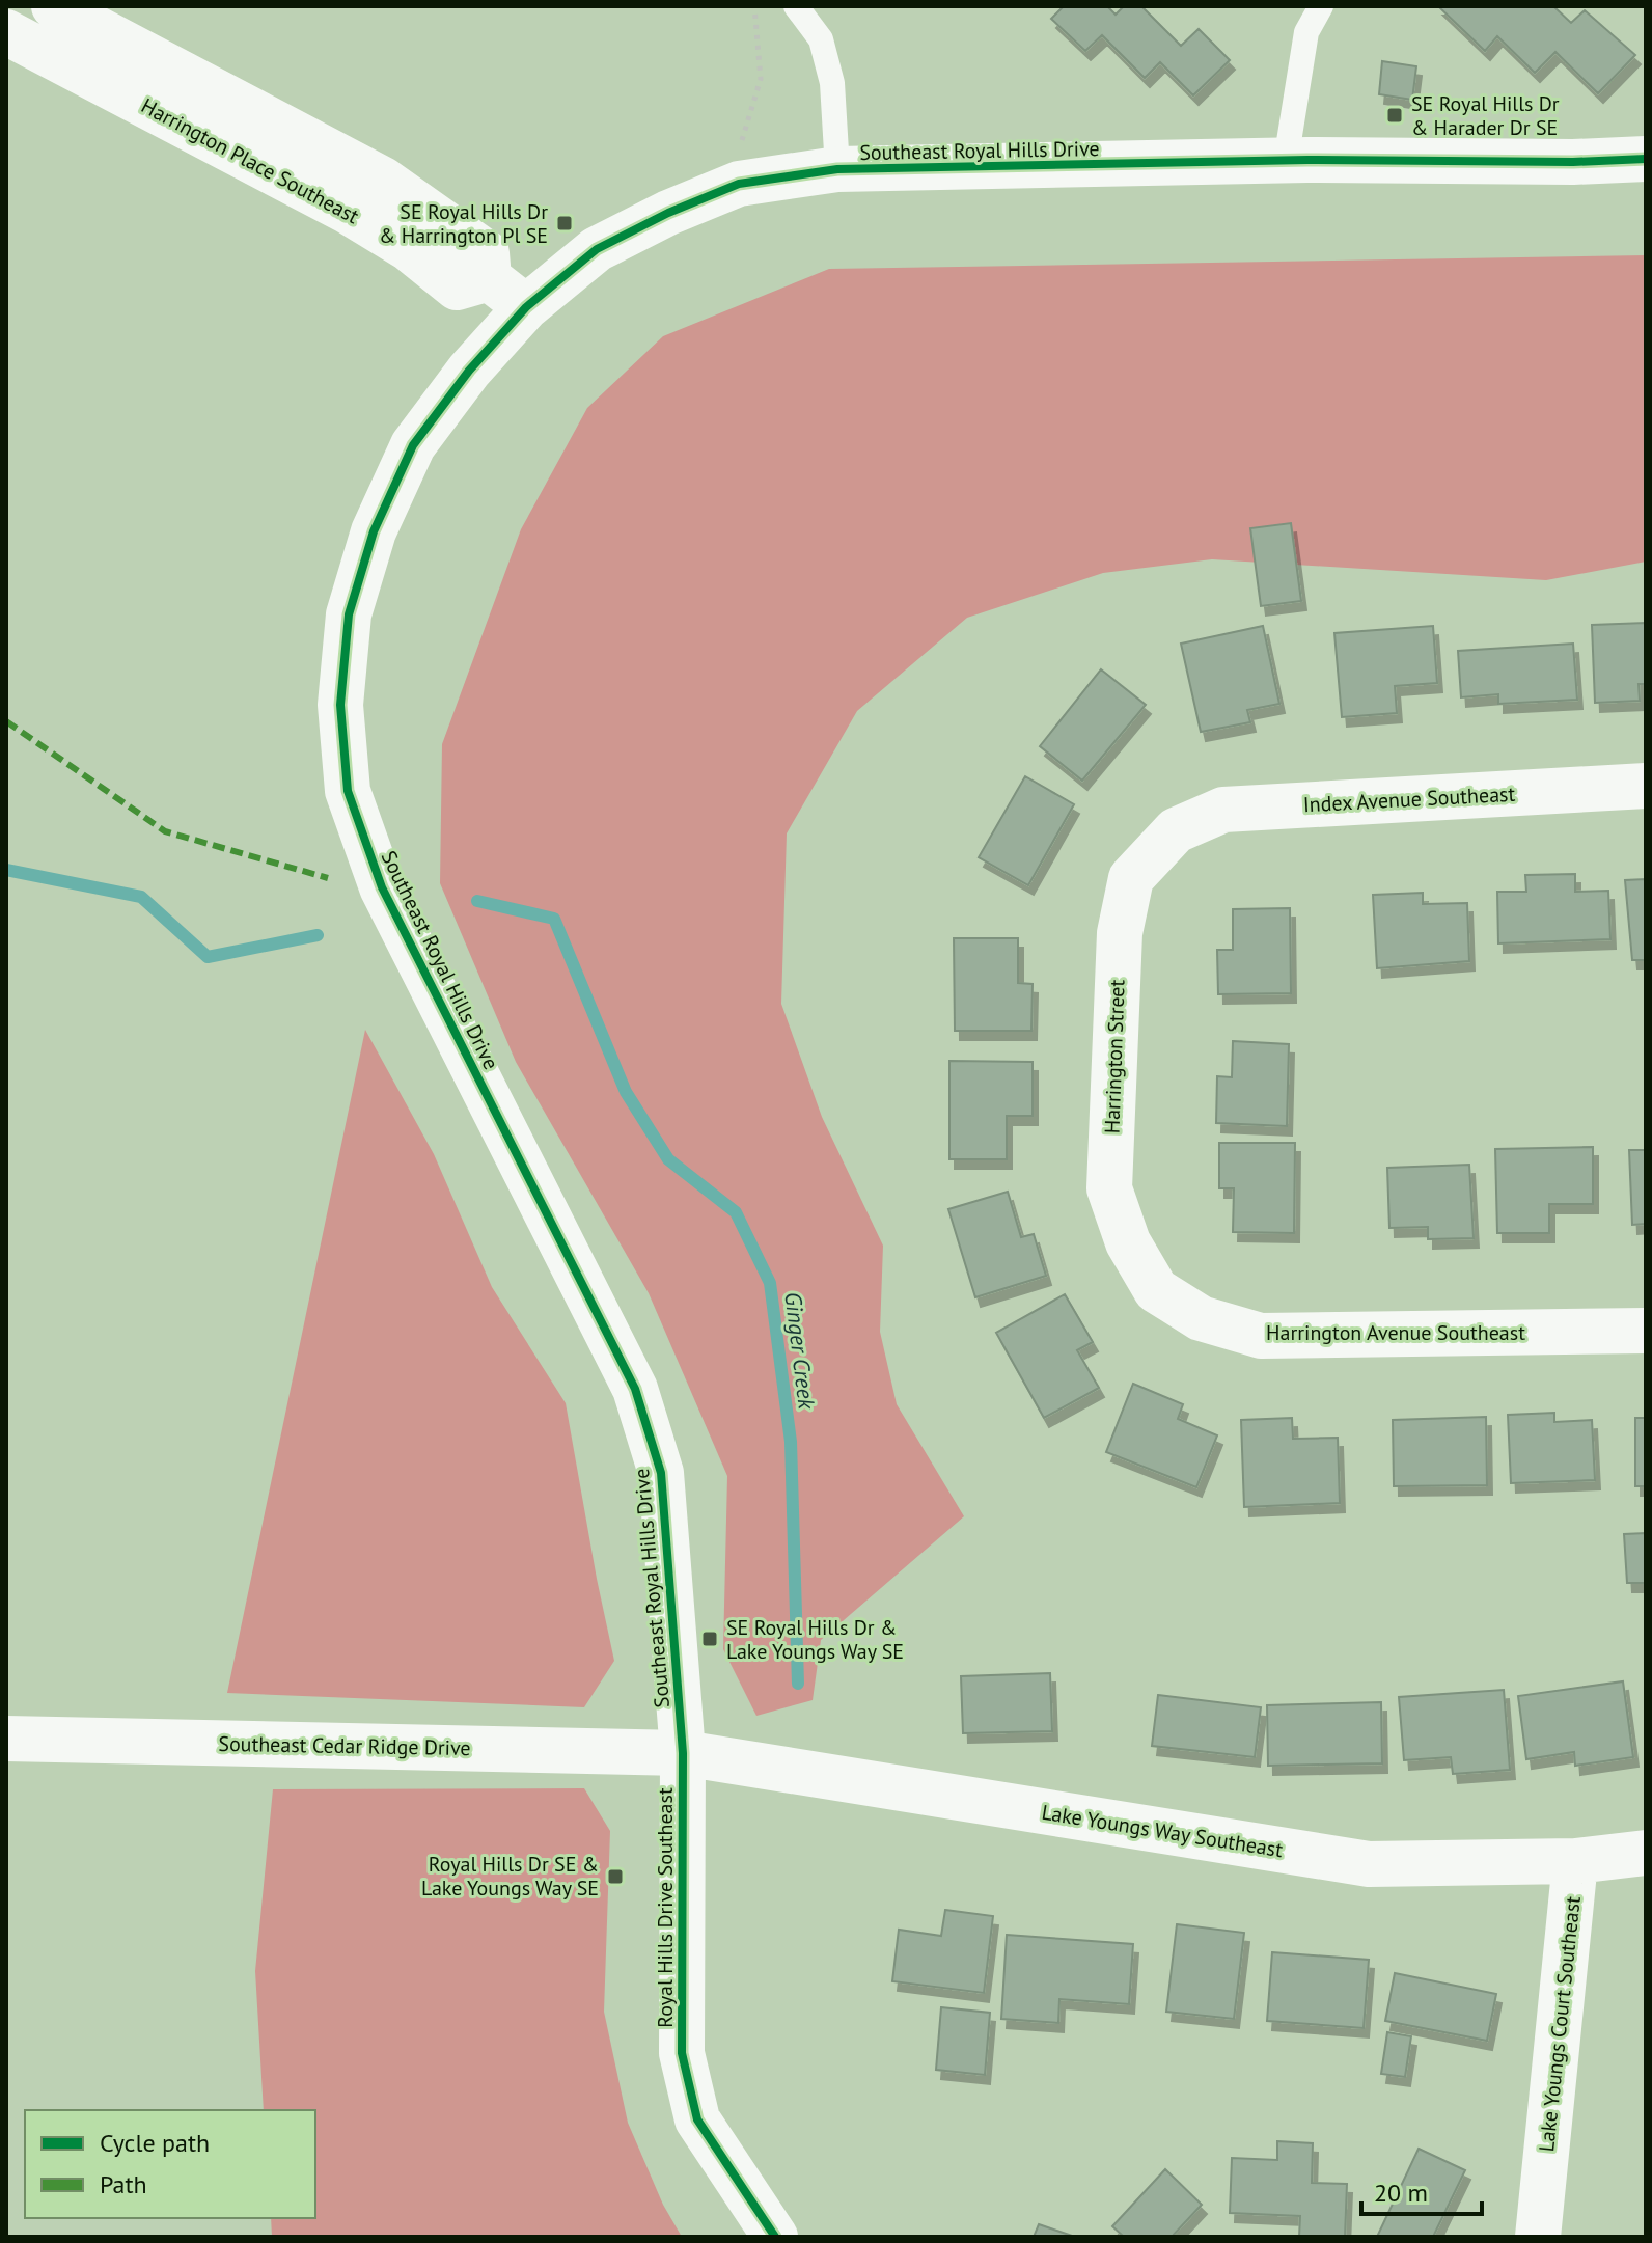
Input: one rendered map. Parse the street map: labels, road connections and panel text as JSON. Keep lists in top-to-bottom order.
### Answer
{
  "streets": {
    "street": [
      "Southeast Royal Hills Drive",
      "Harrington Place Southeast",
      "Index Avenue Southeast",
      "Harrington Street",
      "Harrington Avenue Southeast",
      "Southeast Cedar Ridge Drive",
      "Lake Youngs Way Southeast",
      "Royal Hills Drive Southeast",
      "Lake Youngs Court Southeast"
    ]
  },
  "crossings": [
    ["Southeast Royal Hills Drive", "Southeast Cedar Ridge Drive"],
    ["Southeast Royal Hills Drive", "Lake Youngs Way Southeast"],
    ["Southeast Royal Hills Drive", "Royal Hills Drive Southeast"],
    ["Index Avenue Southeast", "Harrington Street"],
    ["Harrington Street", "Harrington Avenue Southeast"],
    ["Southeast Cedar Ridge Drive", "Lake Youngs Way Southeast"],
    ["Southeast Cedar Ridge Drive", "Royal Hills Drive Southeast"],
    ["Lake Youngs Way Southeast", "Royal Hills Drive Southeast"],
    ["Lake Youngs Way Southeast", "Lake Youngs Court Southeast"]
  ],
  "water": ["Ginger Creek"],
  "places": {
    "transit": [
      "SE Royal Hills Dr & Harader Dr SE",
      "SE Royal Hills Dr & Harrington Pl SE",
      "SE Royal Hills Dr & Lake Youngs Way SE",
      "Royal Hills Dr SE & Lake Youngs Way SE"
    ]
  },
  "legend": ["Cycle path", "Path"],
  "scale_bar": "20 m"
}
